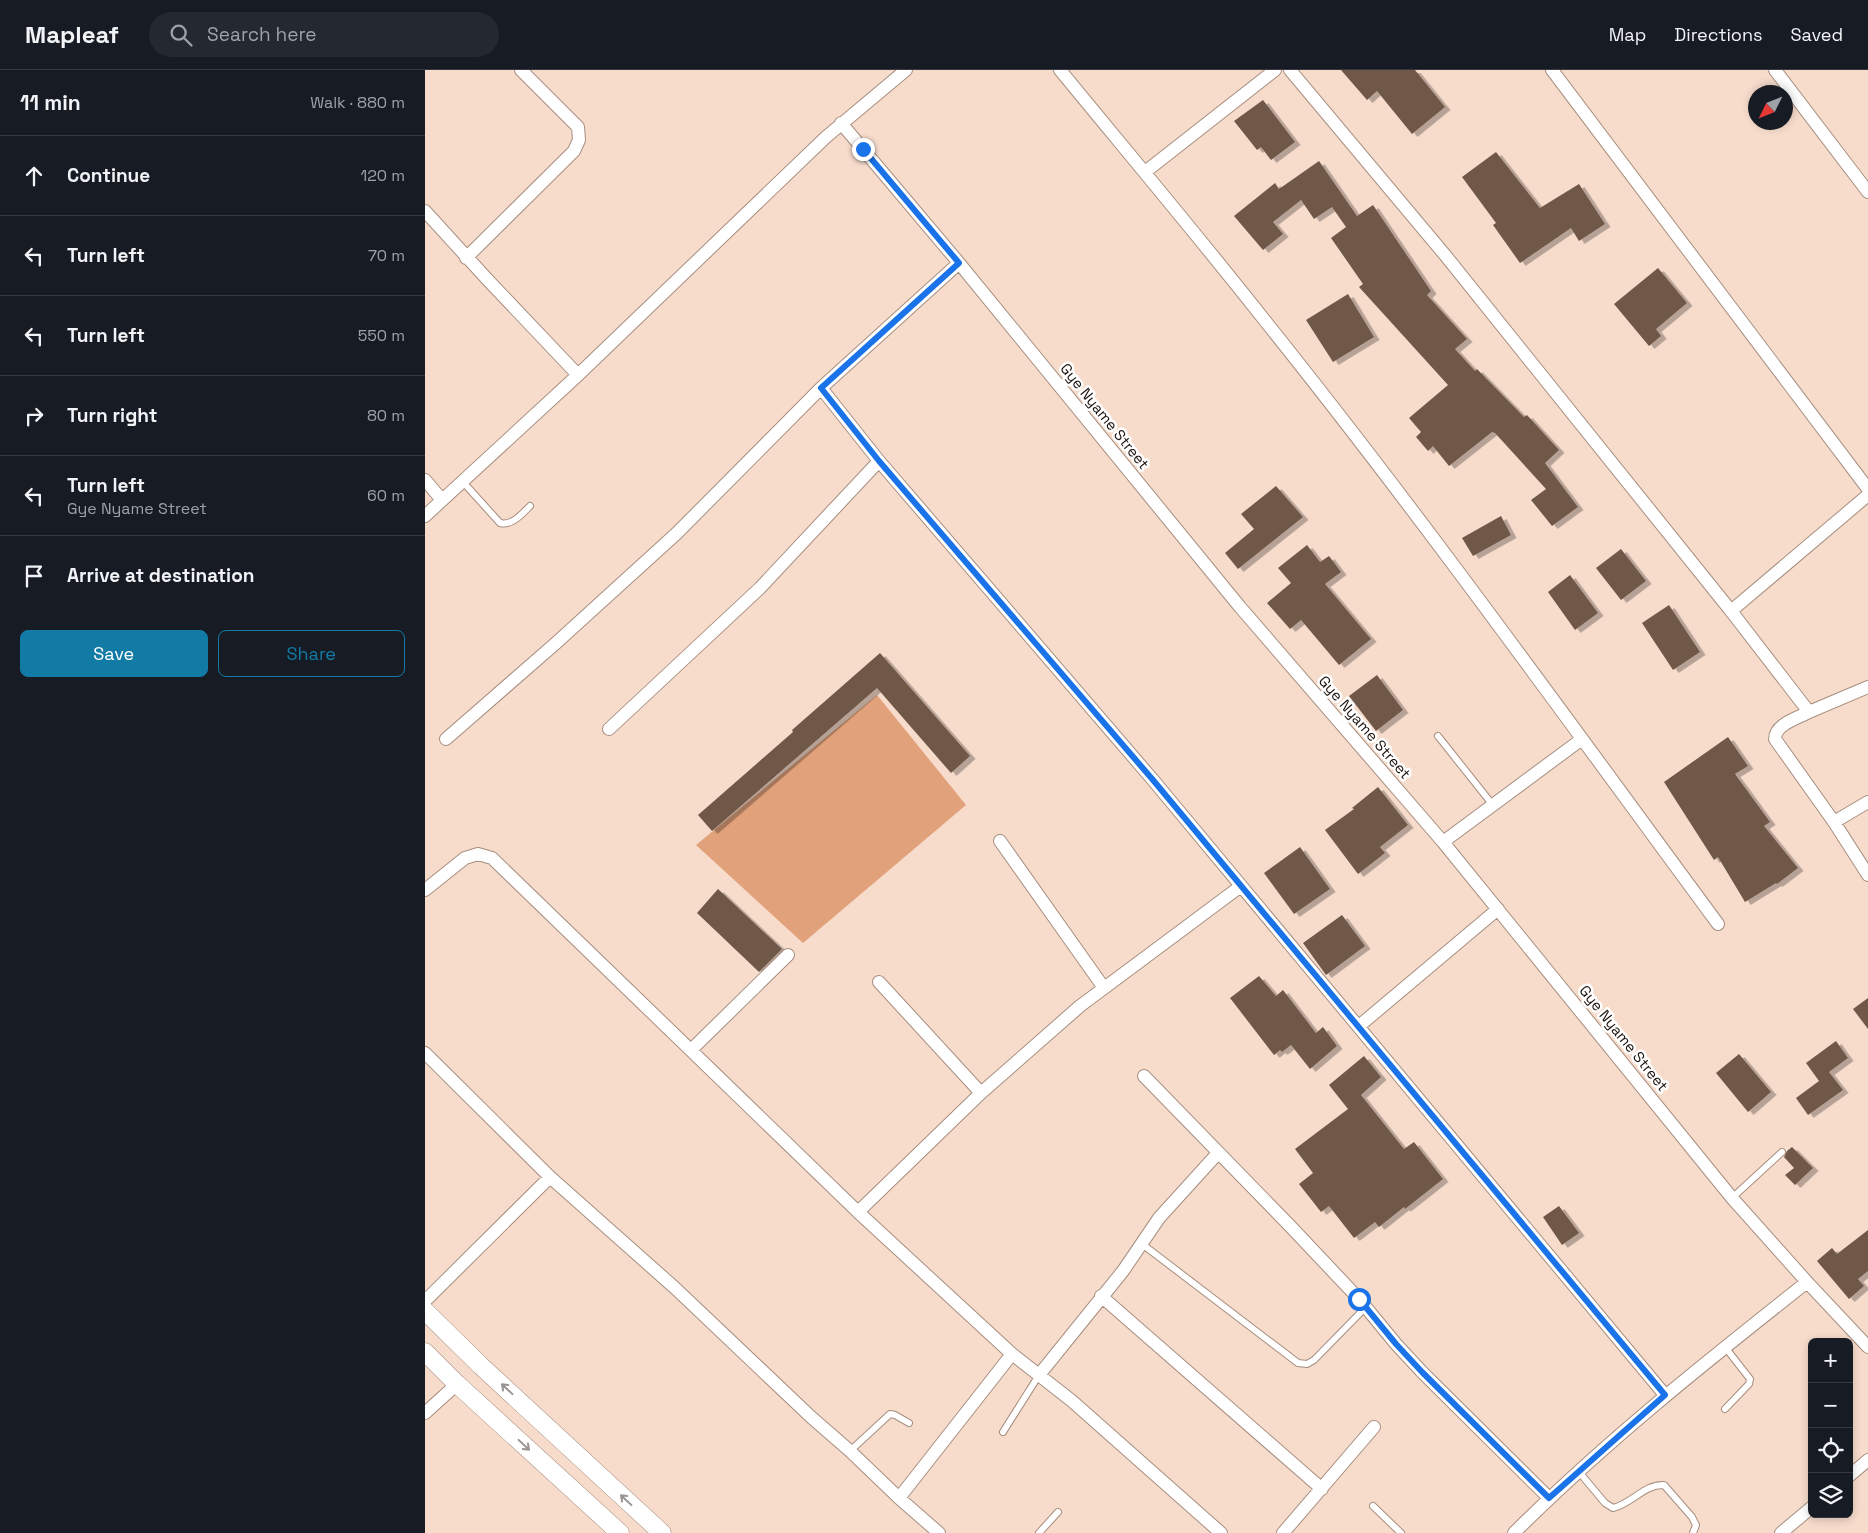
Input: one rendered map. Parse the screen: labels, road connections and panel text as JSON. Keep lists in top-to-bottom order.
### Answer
{
  "streets": {
    "street": ["Gye Nyame Street"]
  },
  "north": "bottom left",
  "page": {
    "header": "Mapleaf",
    "search": "Search here",
    "nav": ["Map", "Directions", "Saved"],
    "heading": ["11 min", "Walk · 880 m"],
    "list": [
      ["Continue", "120 m"],
      ["Turn left", "70 m"],
      ["Turn left", "550 m"],
      ["Turn right", "80 m"],
      ["Turn left", "Gye Nyame Street", "60 m"],
      "Arrive at destination"
    ],
    "buttons": ["Save", "Share"],
    "map_buttons": ["+", "−"]
  }
}
